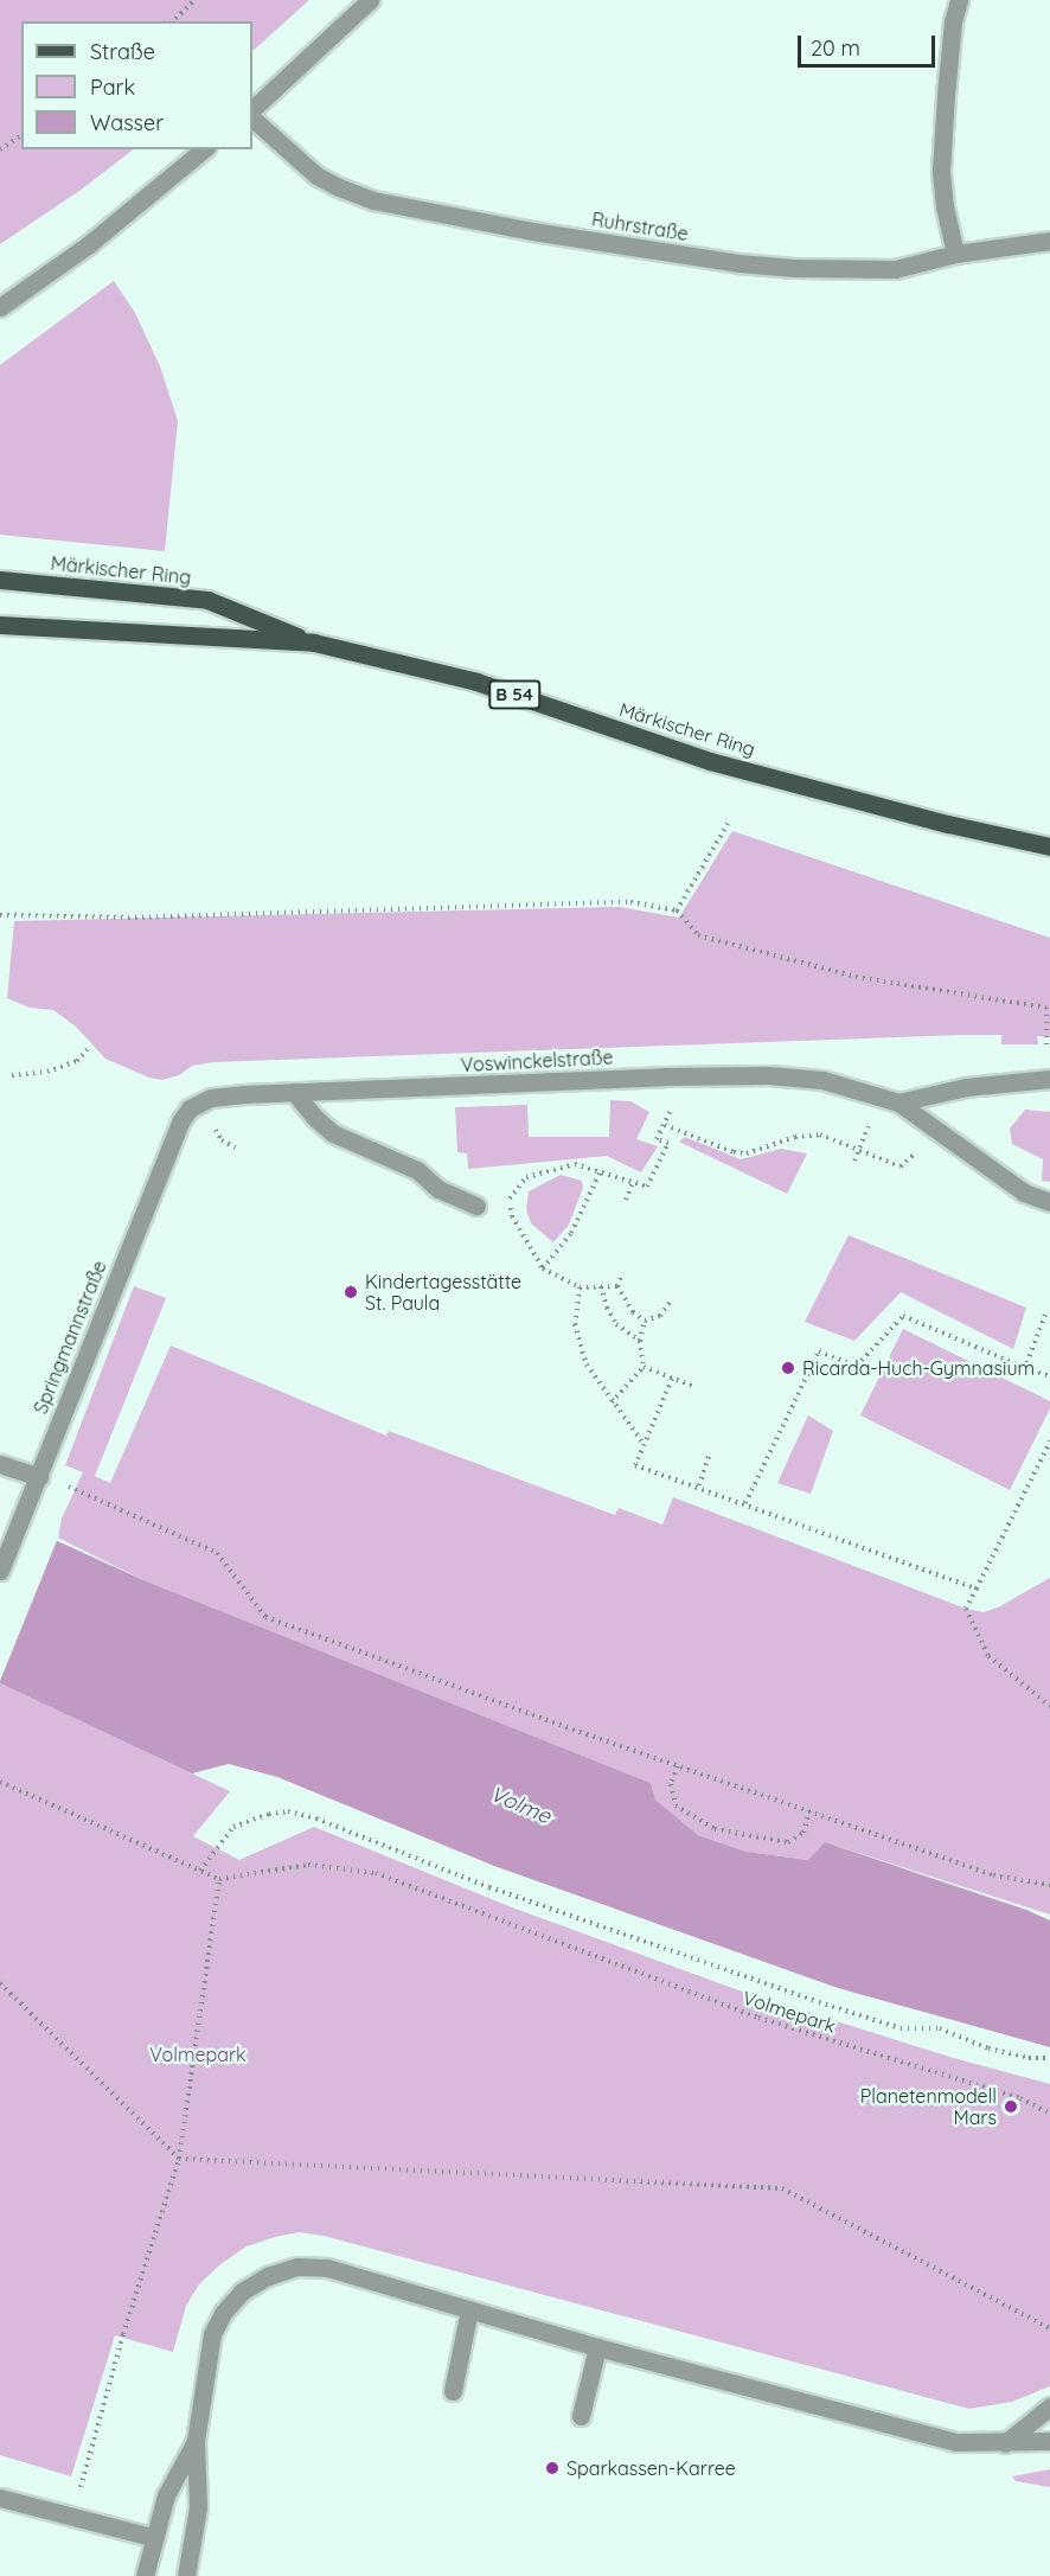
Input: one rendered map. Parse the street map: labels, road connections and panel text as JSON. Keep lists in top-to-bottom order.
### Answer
{
  "streets": {
    "main road": ["Märkischer Ring", "B 54"],
    "street": ["Ruhrstraße", "Voswinckelstraße", "Springmannstraße"],
    "path": ["Volmepark"]
  },
  "crossings": [
    ["Voswinckelstraße", "Springmannstraße"]
  ],
  "water": ["Volme"],
  "parks": ["Volmepark"],
  "places": [
    "Kindertagesstätte St. Paula",
    "Ricarda-Huch-Gymnasium",
    "Planetenmodell Mars",
    "Sparkassen-Karree"
  ],
  "legend": ["Straße", "Park", "Wasser"],
  "scale_bar": "20 m"
}
